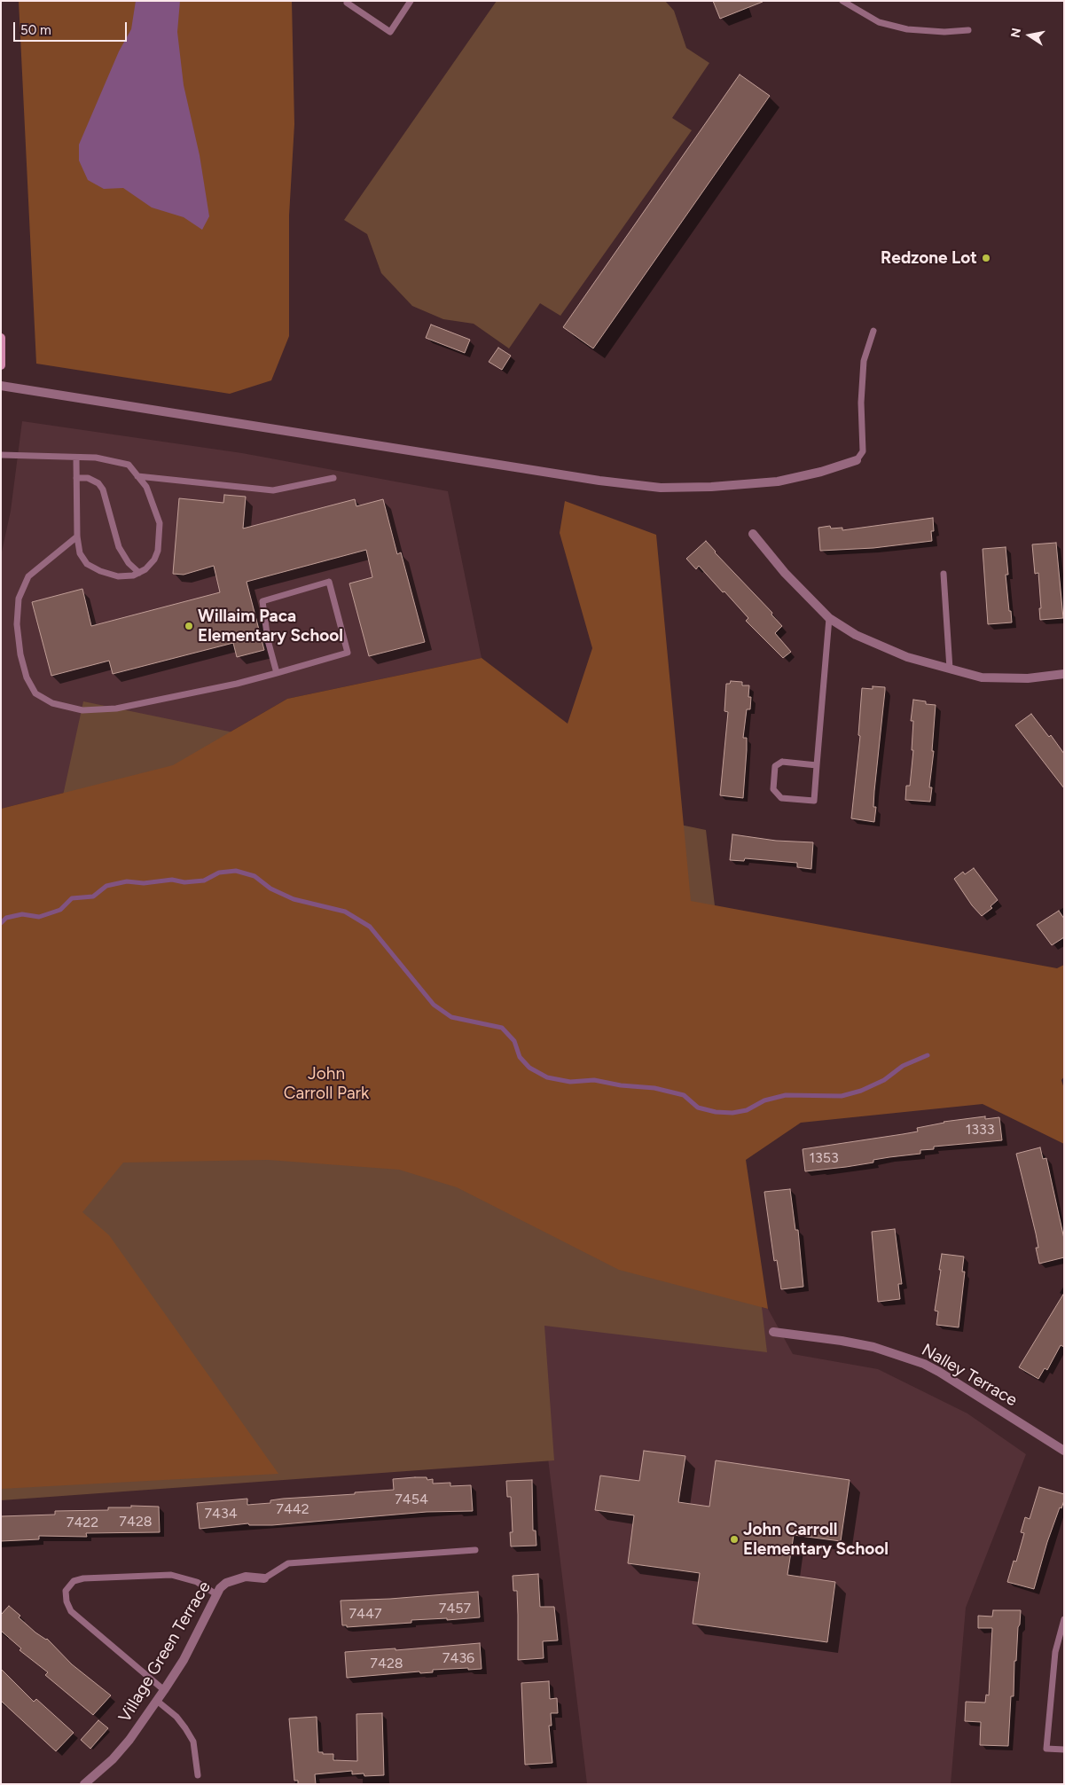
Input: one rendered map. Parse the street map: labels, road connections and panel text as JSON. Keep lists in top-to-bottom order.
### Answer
{
  "streets": {
    "street": ["Nalley Terrace", "Village Green Terrace"]
  },
  "parks": ["John Carroll Park"],
  "places": ["Redzone Lot", "Willaim Paca Elementary School", "John Carroll Elementary School"],
  "house_numbers": [
    "1333",
    "1353",
    "7454",
    "7442",
    "7434",
    "7428",
    "7422",
    "7457",
    "7447",
    "7436",
    "7428"
  ],
  "scale_bar": "50 m",
  "north": "left"
}
